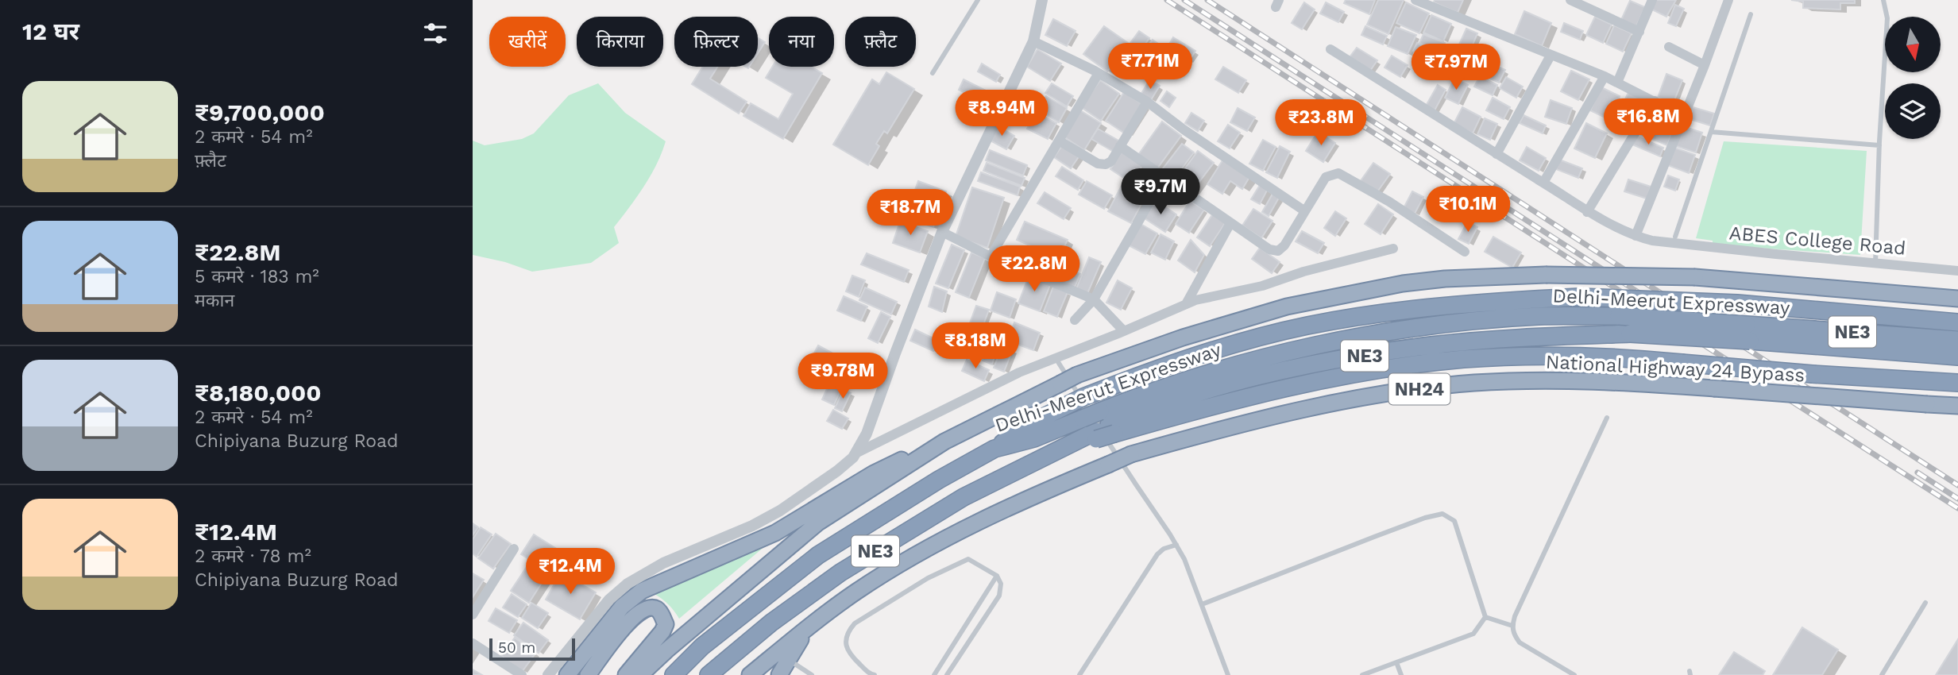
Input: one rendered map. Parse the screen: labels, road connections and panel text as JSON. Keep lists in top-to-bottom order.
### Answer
{
  "streets": {
    "highway": [
      "Delhi-Meerut Expressway",
      "NE3",
      "National Highway 24 Bypass",
      "NH24"
    ],
    "street": ["ABES College Road"]
  },
  "crossings": [
    ["Delhi-Meerut Expressway", "NE3"]
  ],
  "scale_bar": "50 m",
  "north": "bottom",
  "page": {
    "heading": "12 घर",
    "chip": [
      "खरीदें",
      "किराया",
      "फ़िल्टर",
      "नया",
      "फ़्लैट"
    ],
    "price": [
      "₹7.71M",
      "₹7.97M",
      "₹8.94M",
      "₹16.8M",
      "₹23.8M",
      "₹9.7M",
      "₹10.1M",
      "₹18.7M",
      "₹22.8M",
      "₹8.18M",
      "₹9.78M",
      "₹12.4M"
    ],
    "list": [
      {
        "name": "₹9,700,000",
        "note": "2 कमरे · 54 m² · फ़्लैट"
      },
      {
        "name": "₹22.8M",
        "note": "5 कमरे · 183 m² · मकान"
      },
      {
        "name": "₹8,180,000",
        "note": "2 कमरे · 54 m² · Chipiyana Buzurg Road"
      },
      {
        "name": "₹12.4M",
        "note": "2 कमरे · 78 m² · Chipiyana Buzurg Road"
      }
    ],
    "scale": "50 m"
  }
}
